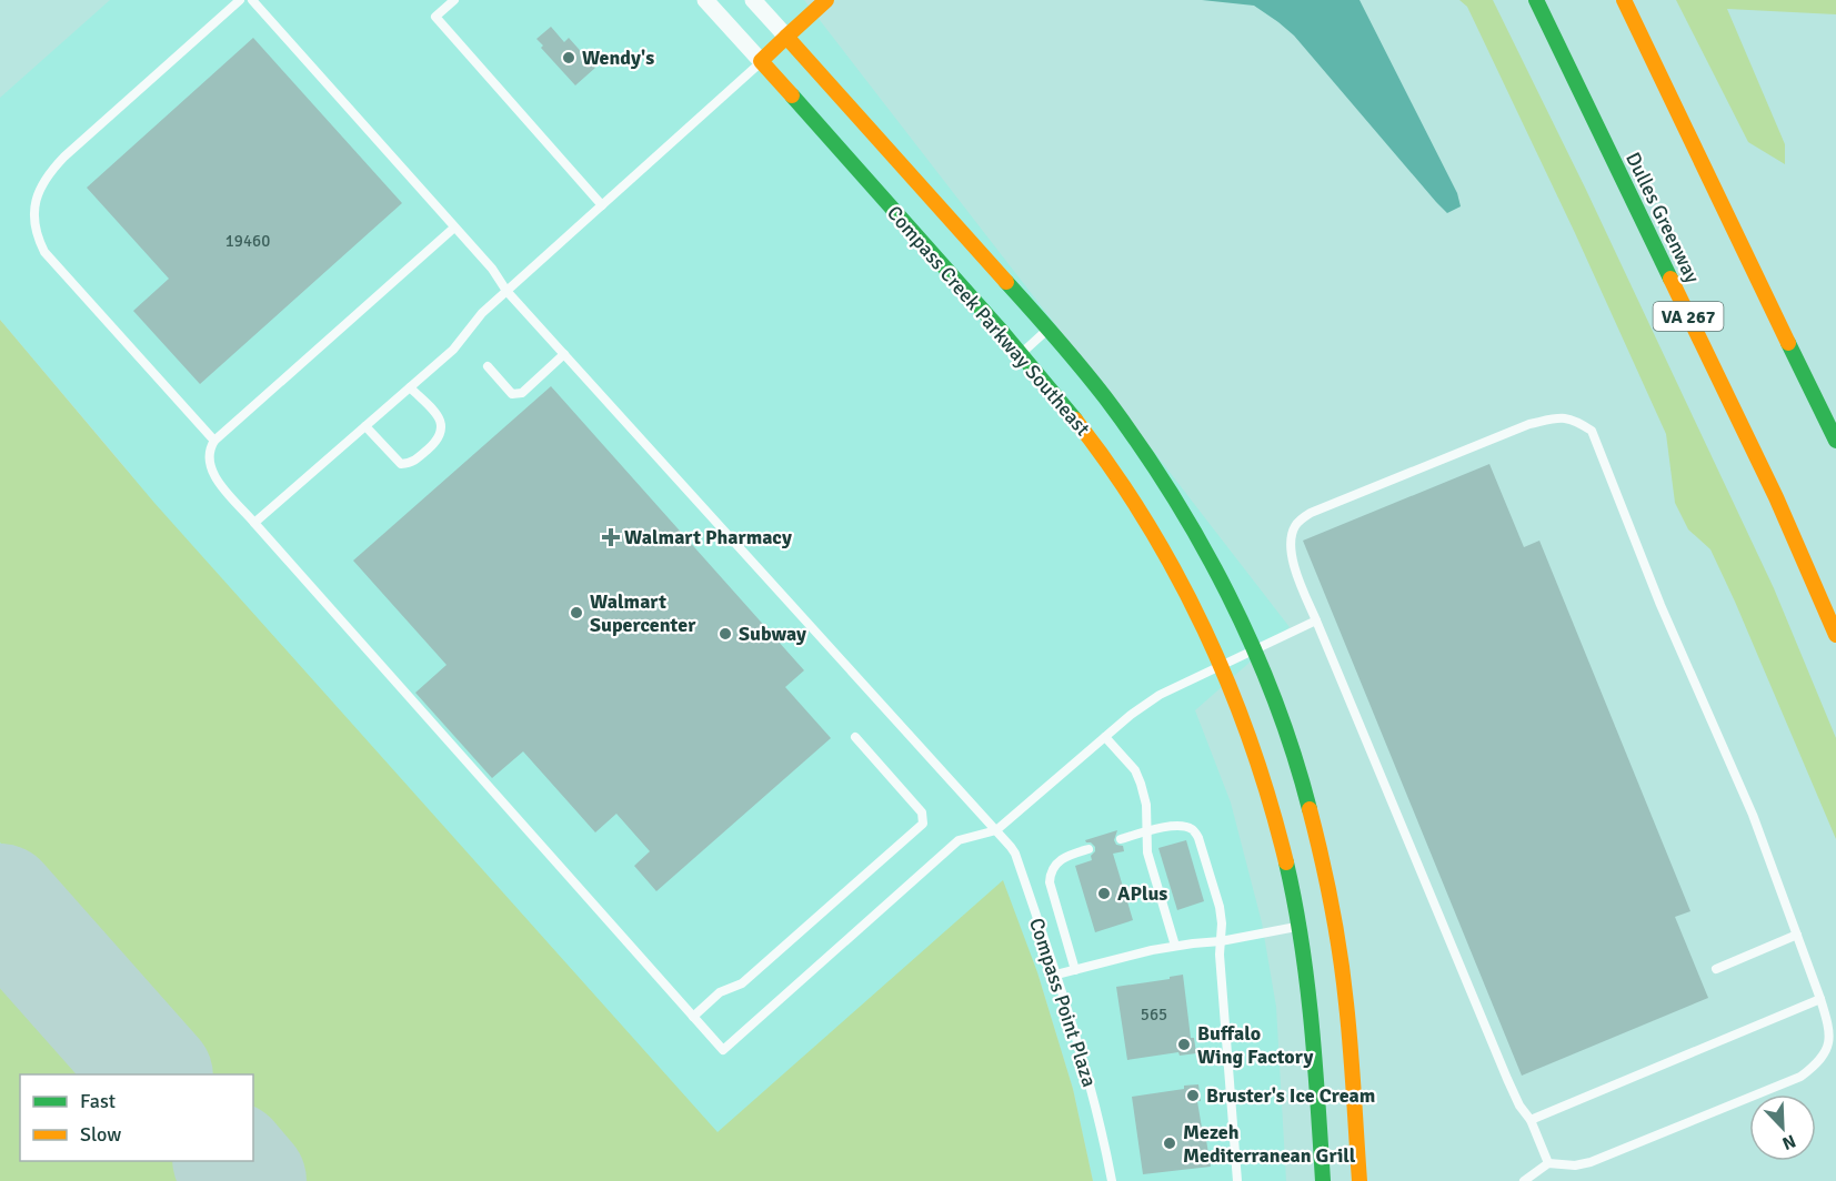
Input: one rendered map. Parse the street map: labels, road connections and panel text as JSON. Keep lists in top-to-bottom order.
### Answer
{
  "streets": {
    "main road": ["Dulles Greenway", "VA 267", "Compass Creek Parkway Southeast"],
    "lane": ["Compass Point Plaza"]
  },
  "places": {
    "other": [
      "Wendy's",
      "Walmart Supercenter",
      "Subway",
      "APlus",
      "Buffalo Wing Factory",
      "Bruster's Ice Cream",
      "Mezeh Mediterranean Grill"
    ],
    "health": ["Walmart Pharmacy"]
  },
  "house_numbers": ["19460", "565"],
  "legend": ["Fast", "Slow"],
  "north": "bottom right"
}
